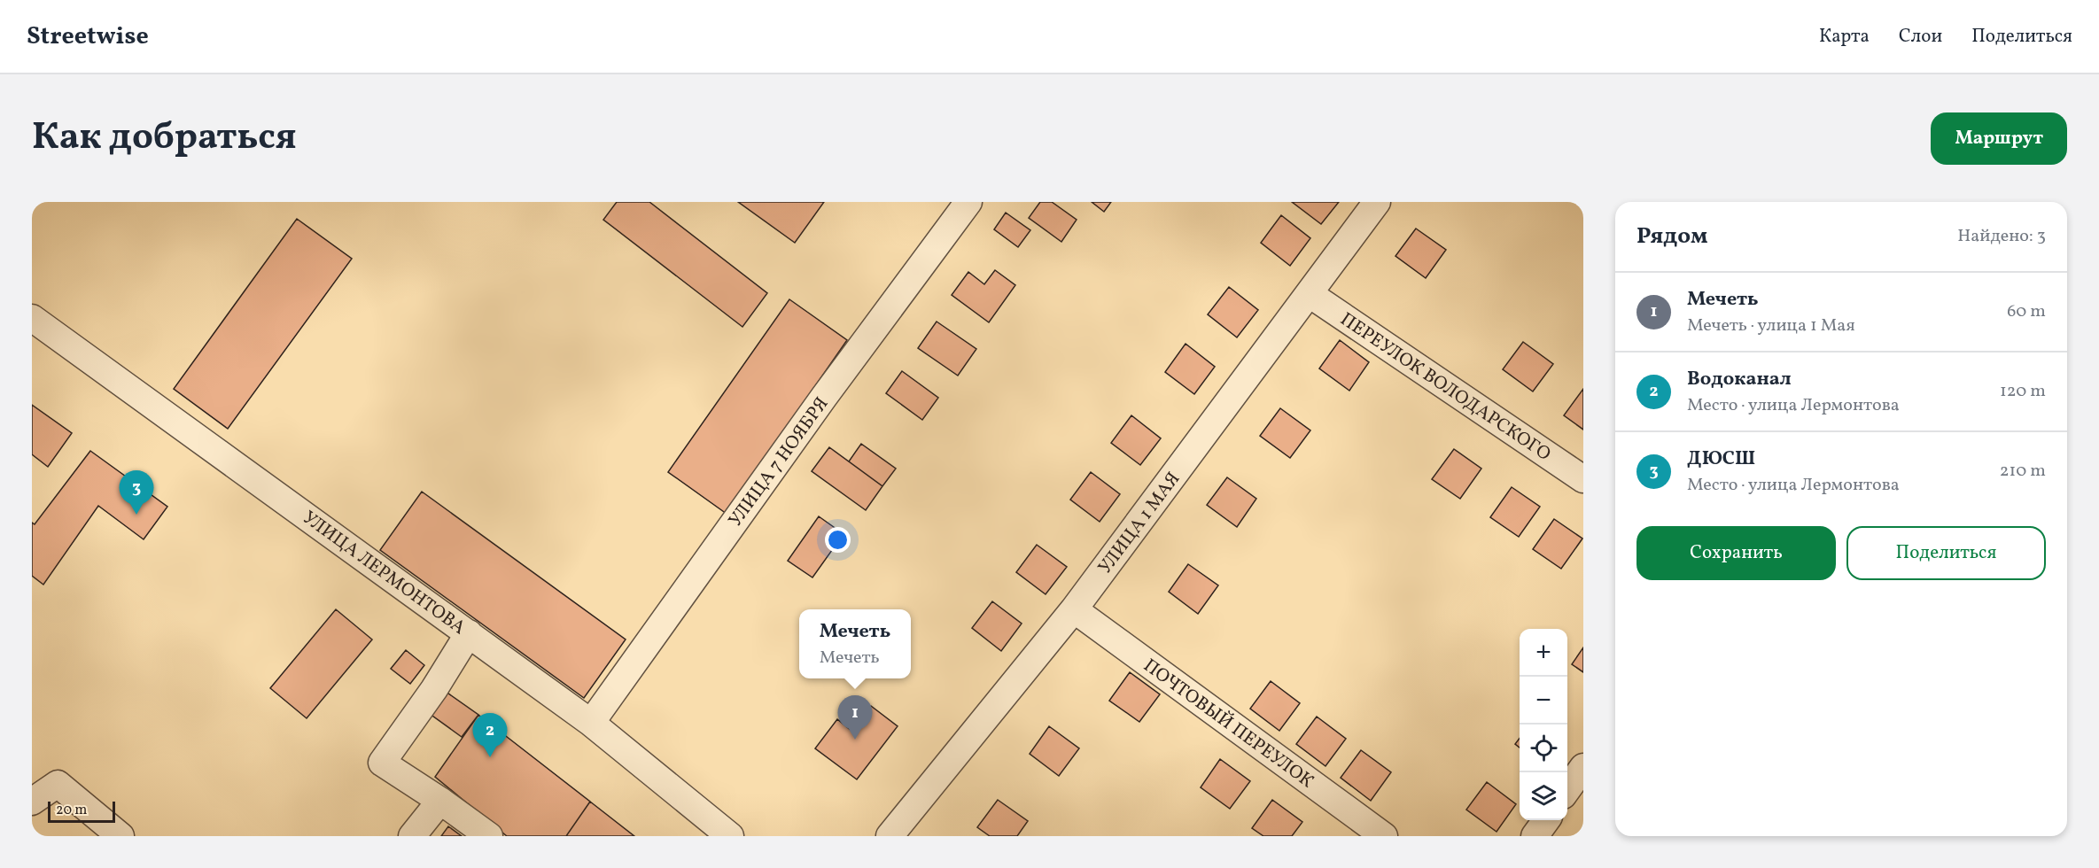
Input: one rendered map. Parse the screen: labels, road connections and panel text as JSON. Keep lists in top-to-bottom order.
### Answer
{
  "streets": {
    "street": [
      "ПЕРЕУЛОК ВОЛОДАРСКОГО",
      "УЛИЦА 7 НОЯБРЯ",
      "УЛИЦА 1 МАЯ",
      "УЛИЦА ЛЕРМОНТОВА",
      "ПОЧТОВЫЙ ПЕРЕУЛОК"
    ]
  },
  "crossings": [
    ["ПЕРЕУЛОК ВОЛОДАРСКОГО", "УЛИЦА 1 МАЯ"],
    ["УЛИЦА 7 НОЯБРЯ", "УЛИЦА ЛЕРМОНТОВА"],
    ["УЛИЦА 1 МАЯ", "ПОЧТОВЫЙ ПЕРЕУЛОК"]
  ],
  "scale_bar": "20 m",
  "page": {
    "header": "Streetwise",
    "nav": ["Карта", "Слои", "Поделиться"],
    "title": "Как добраться",
    "buttons": [
      "Маршрут",
      ["Сохранить", "Поделиться"]
    ],
    "heading": ["Рядом", "Найдено: 3"],
    "list": [
      {
        "mark": "1",
        "name": "Мечеть",
        "note": "Мечеть · улица 1 Мая",
        "value": "60 m"
      },
      {
        "mark": "2",
        "name": "Водоканал",
        "note": "Место · улица Лермонтова",
        "value": "120 m"
      },
      {
        "mark": "3",
        "name": "ДЮСШ",
        "note": "Место · улица Лермонтова",
        "value": "210 m"
      }
    ],
    "pins": ["3", "1", "2"],
    "popup": ["Мечеть", "Мечеть"],
    "map_buttons": ["+", "−"],
    "scale": "20 m"
  }
}
